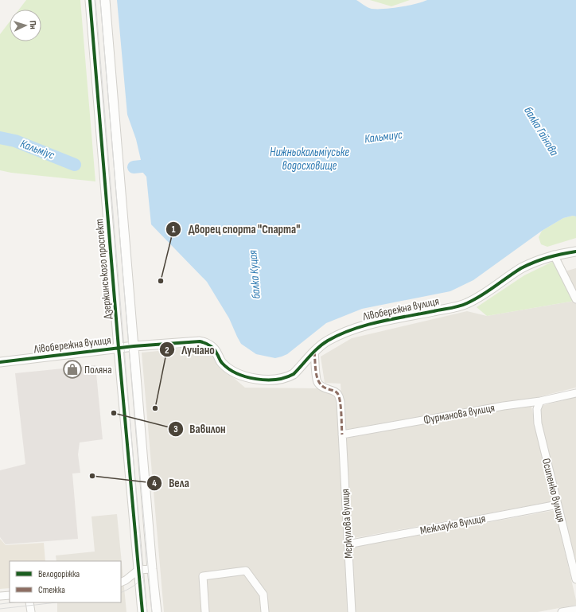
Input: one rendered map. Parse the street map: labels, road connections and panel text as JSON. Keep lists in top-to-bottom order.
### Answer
{
  "streets": {
    "street": [
      "Дзержинського проспект",
      "Лівобережна вулиця",
      "Фурманова вулиця",
      "Осипенко вулиця",
      "Мєркулова вулиця",
      "Межлаука вулиця"
    ]
  },
  "crossings": [
    ["Дзержинського проспект", "Лівобережна вулиця"],
    ["Лівобережна вулиця", "Мєркулова вулиця"],
    ["Фурманова вулиця", "Осипенко вулиця"],
    ["Фурманова вулиця", "Мєркулова вулиця"],
    ["Осипенко вулиця", "Межлаука вулиця"],
    ["Мєркулова вулиця", "Межлаука вулиця"]
  ],
  "water": [
    "балка Гаїнова",
    "Кальмиус",
    "Кальміус",
    "Нижньокальміуське водосховище",
    "балка Куцая"
  ],
  "places": {
    "other": [
      "Дворец спорта \"Спарта\"",
      "Лучіано",
      "Вавилон",
      "Вела"
    ],
    "shop": ["Поляна"]
  },
  "legend": ["Велодоріжка", "Стежка"],
  "north": "right"
}
